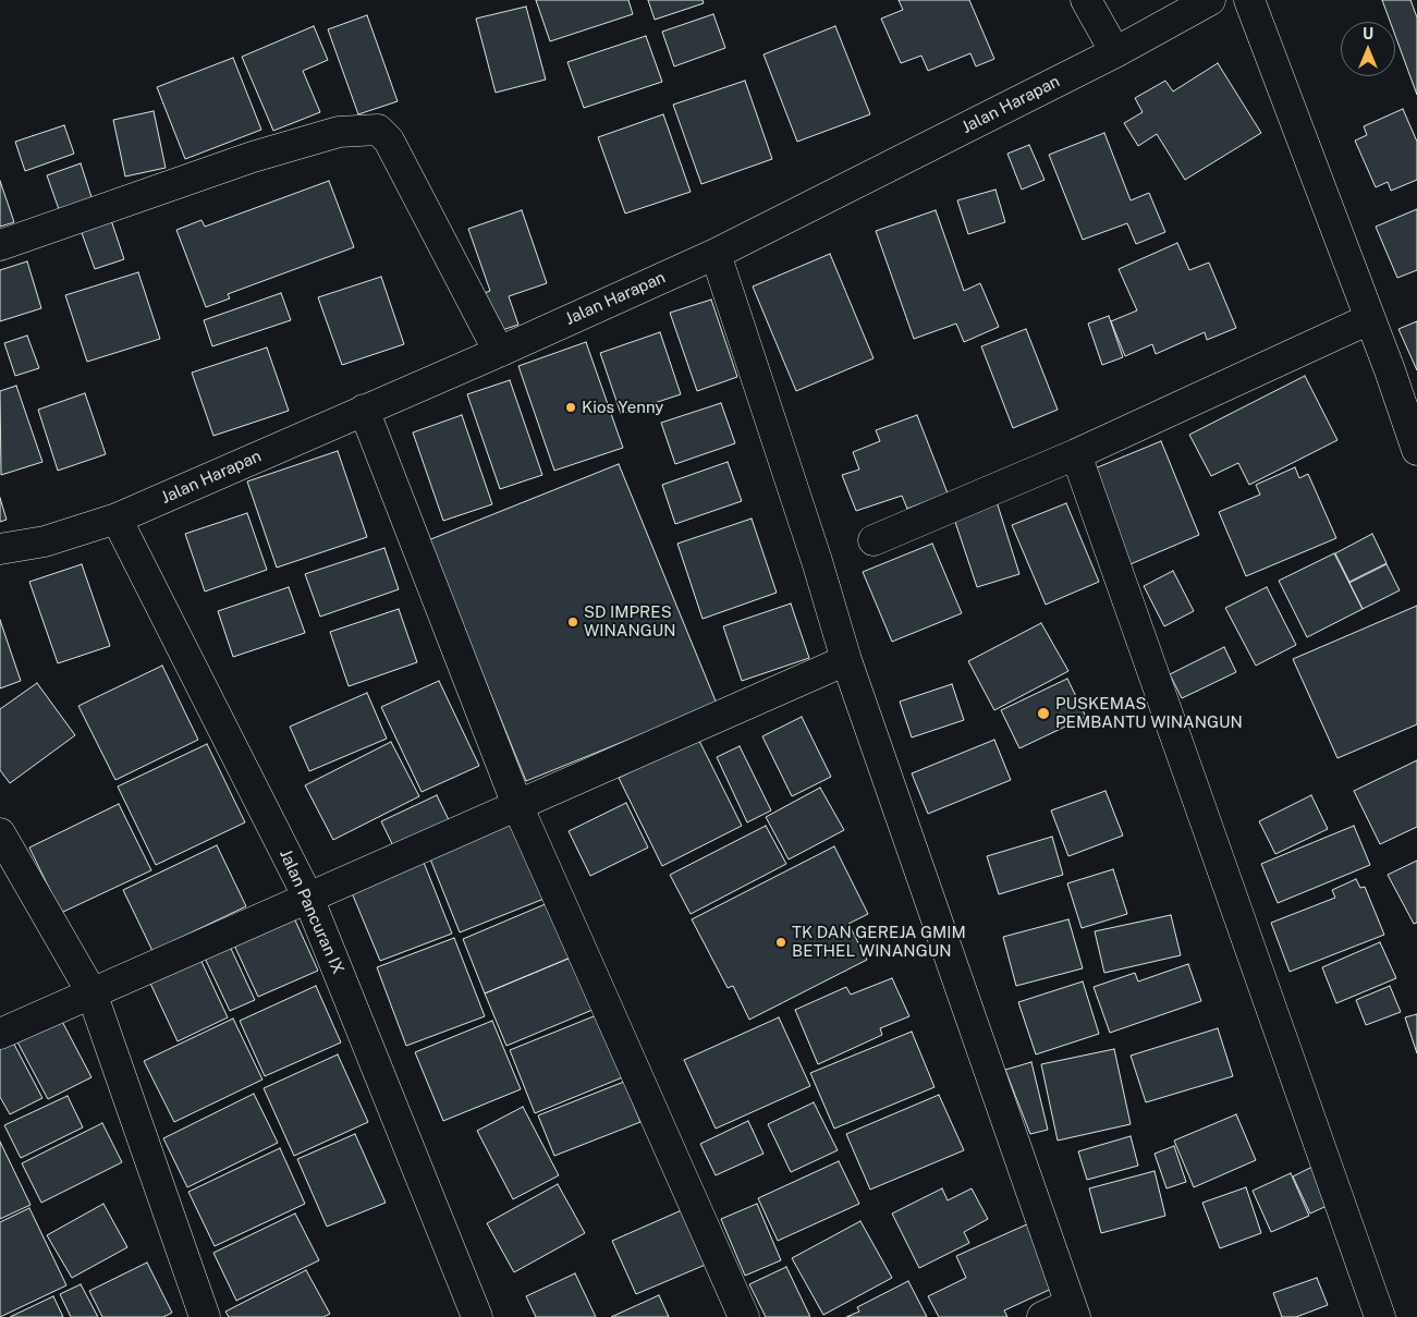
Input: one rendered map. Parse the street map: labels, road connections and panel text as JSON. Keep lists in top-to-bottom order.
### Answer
{
  "streets": {
    "street": ["Jalan Harapan", "Jalan Pancuran IX"]
  },
  "crossings": [
    ["Jalan Harapan", "Jalan Pancuran IX"]
  ],
  "places": [
    "Kios Yenny",
    "SD IMPRES WINANGUN",
    "PUSKEMAS PEMBANTU WINANGUN",
    "TK DAN GEREJA GMIM BETHEL WINANGUN"
  ],
  "north": "top"
}
